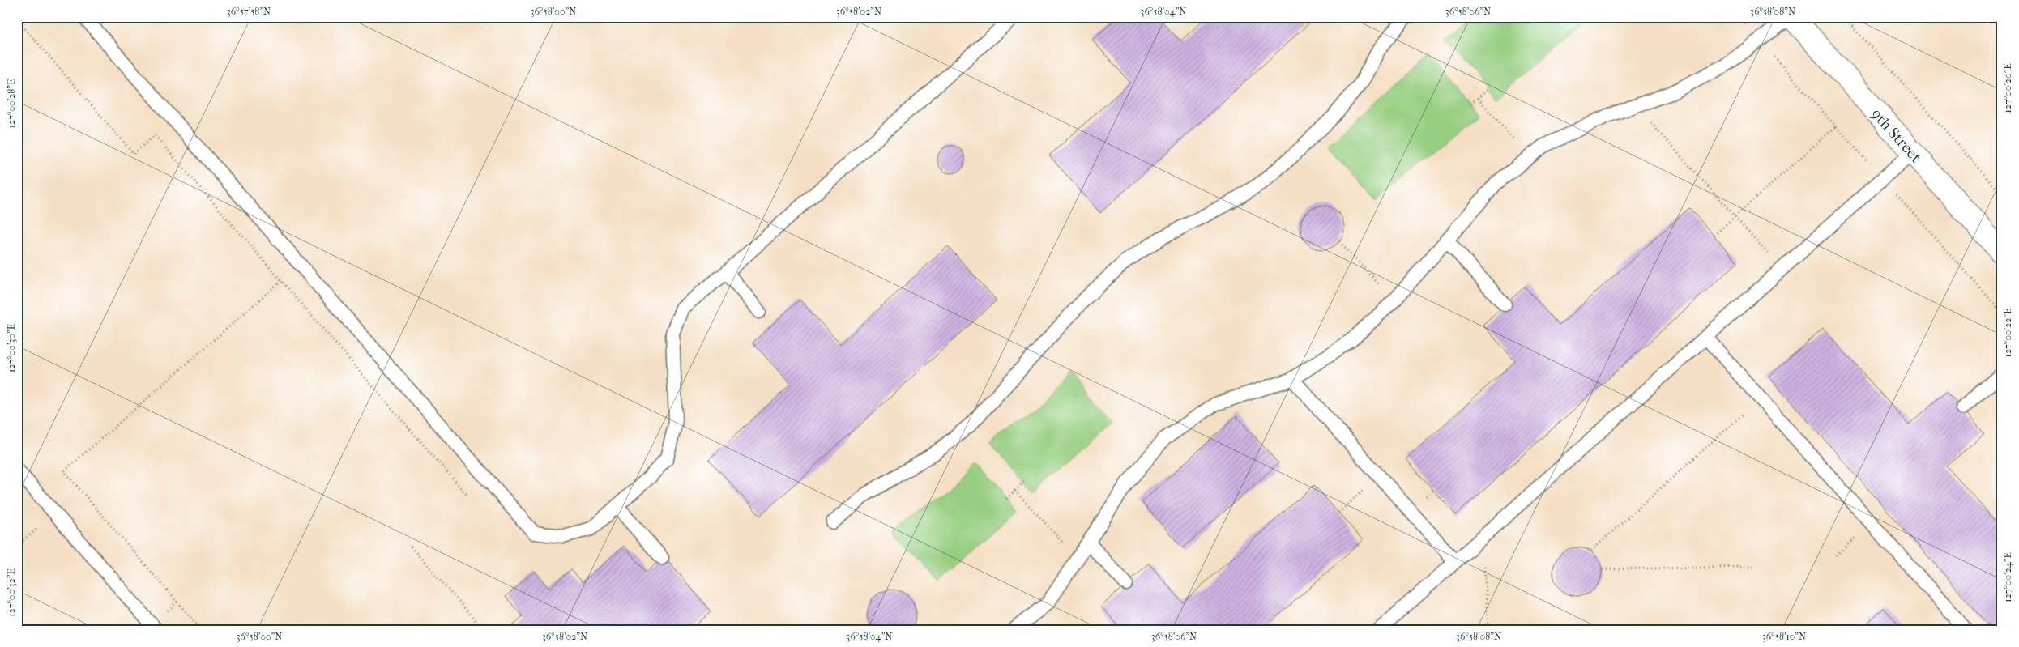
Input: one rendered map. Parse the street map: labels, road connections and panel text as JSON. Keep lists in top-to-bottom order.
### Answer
{
  "streets": {
    "street": ["9th Street"]
  },
  "coordinates": [
    "36°57'58\"N",
    "36°58'00\"N",
    "36°58'02\"N",
    "36°58'04\"N",
    "36°58'06\"N",
    "36°58'08\"N",
    "127°00'20\"E",
    "127°00'28\"E",
    "127°00'22\"E",
    "127°00'30\"E",
    "127°00'24\"E",
    "127°00'32\"E",
    "36°58'10\"N"
  ]
}
